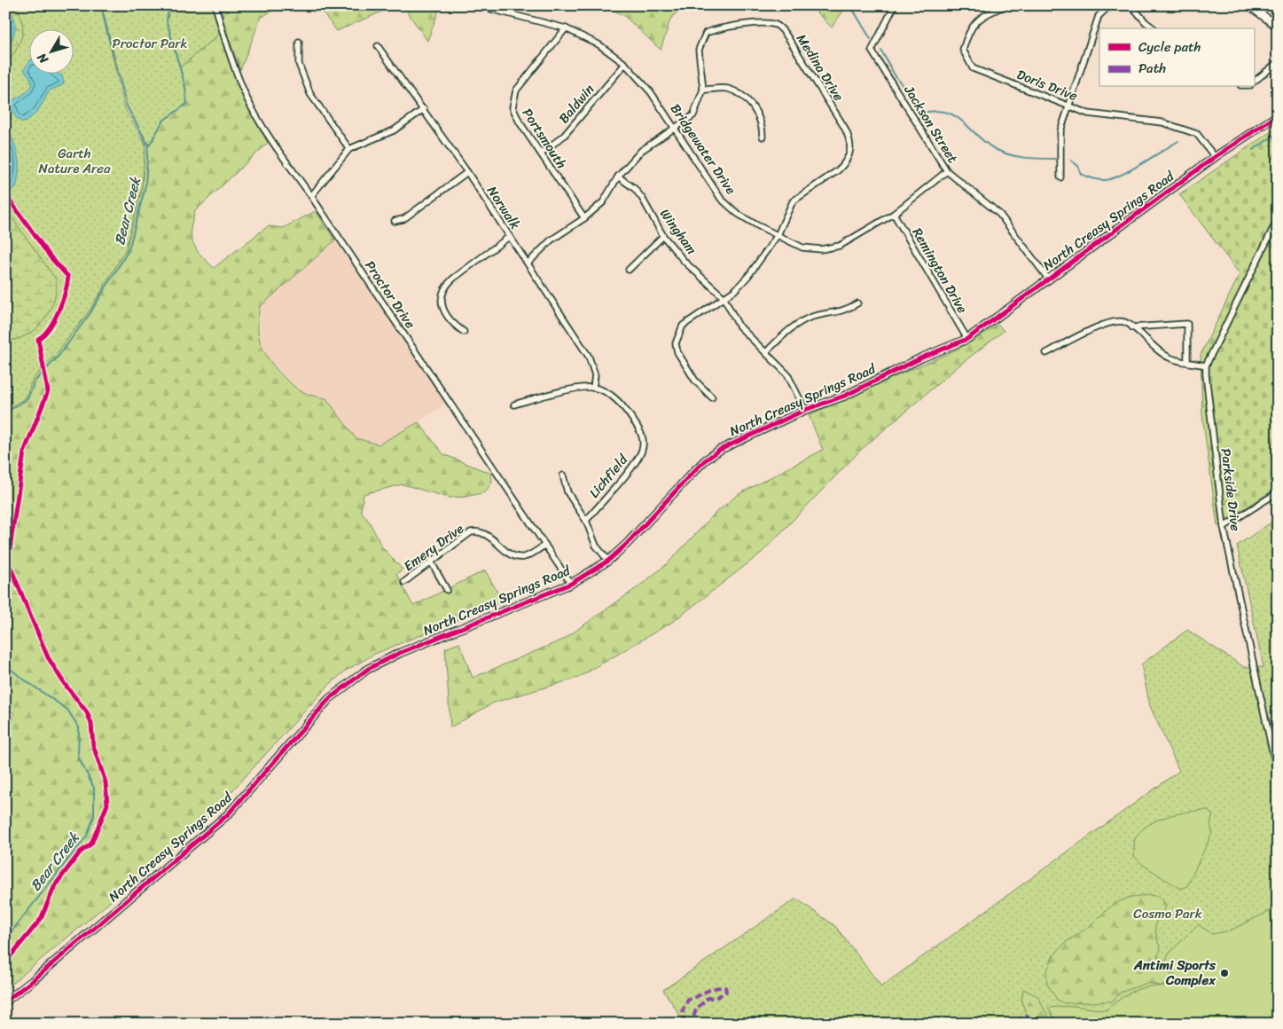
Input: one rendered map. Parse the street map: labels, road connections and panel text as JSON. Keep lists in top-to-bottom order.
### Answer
{
  "streets": {
    "street": [
      "Medina Drive",
      "Doris Drive",
      "Baldwin",
      "Jackson Street",
      "Portsmouth",
      "Bridgewater Drive",
      "Norwalk",
      "North Creasy Springs Road",
      "Wingham",
      "Remington Drive",
      "Proctor Drive",
      "Lichfield",
      "Parkside Drive",
      "Emery Drive"
    ]
  },
  "crossings": [
    ["Medina Drive", "Bridgewater Drive"],
    ["Doris Drive", "North Creasy Springs Road"],
    ["Baldwin", "Portsmouth"],
    ["Baldwin", "Bridgewater Drive"],
    ["Jackson Street", "Bridgewater Drive"],
    ["Jackson Street", "North Creasy Springs Road"],
    ["Portsmouth", "Bridgewater Drive"],
    ["Bridgewater Drive", "Remington Drive"],
    ["Norwalk", "Lichfield"],
    ["North Creasy Springs Road", "Wingham"],
    ["North Creasy Springs Road", "Remington Drive"],
    ["North Creasy Springs Road", "Proctor Drive"],
    ["Proctor Drive", "Emery Drive"]
  ],
  "water": ["Bear Creek"],
  "parks": ["Proctor Park", "Garth Nature Area", "Cosmo Park"],
  "places": ["Antimi Sports Complex"],
  "legend": ["Cycle path", "Path"],
  "north": "bottom left"
}
